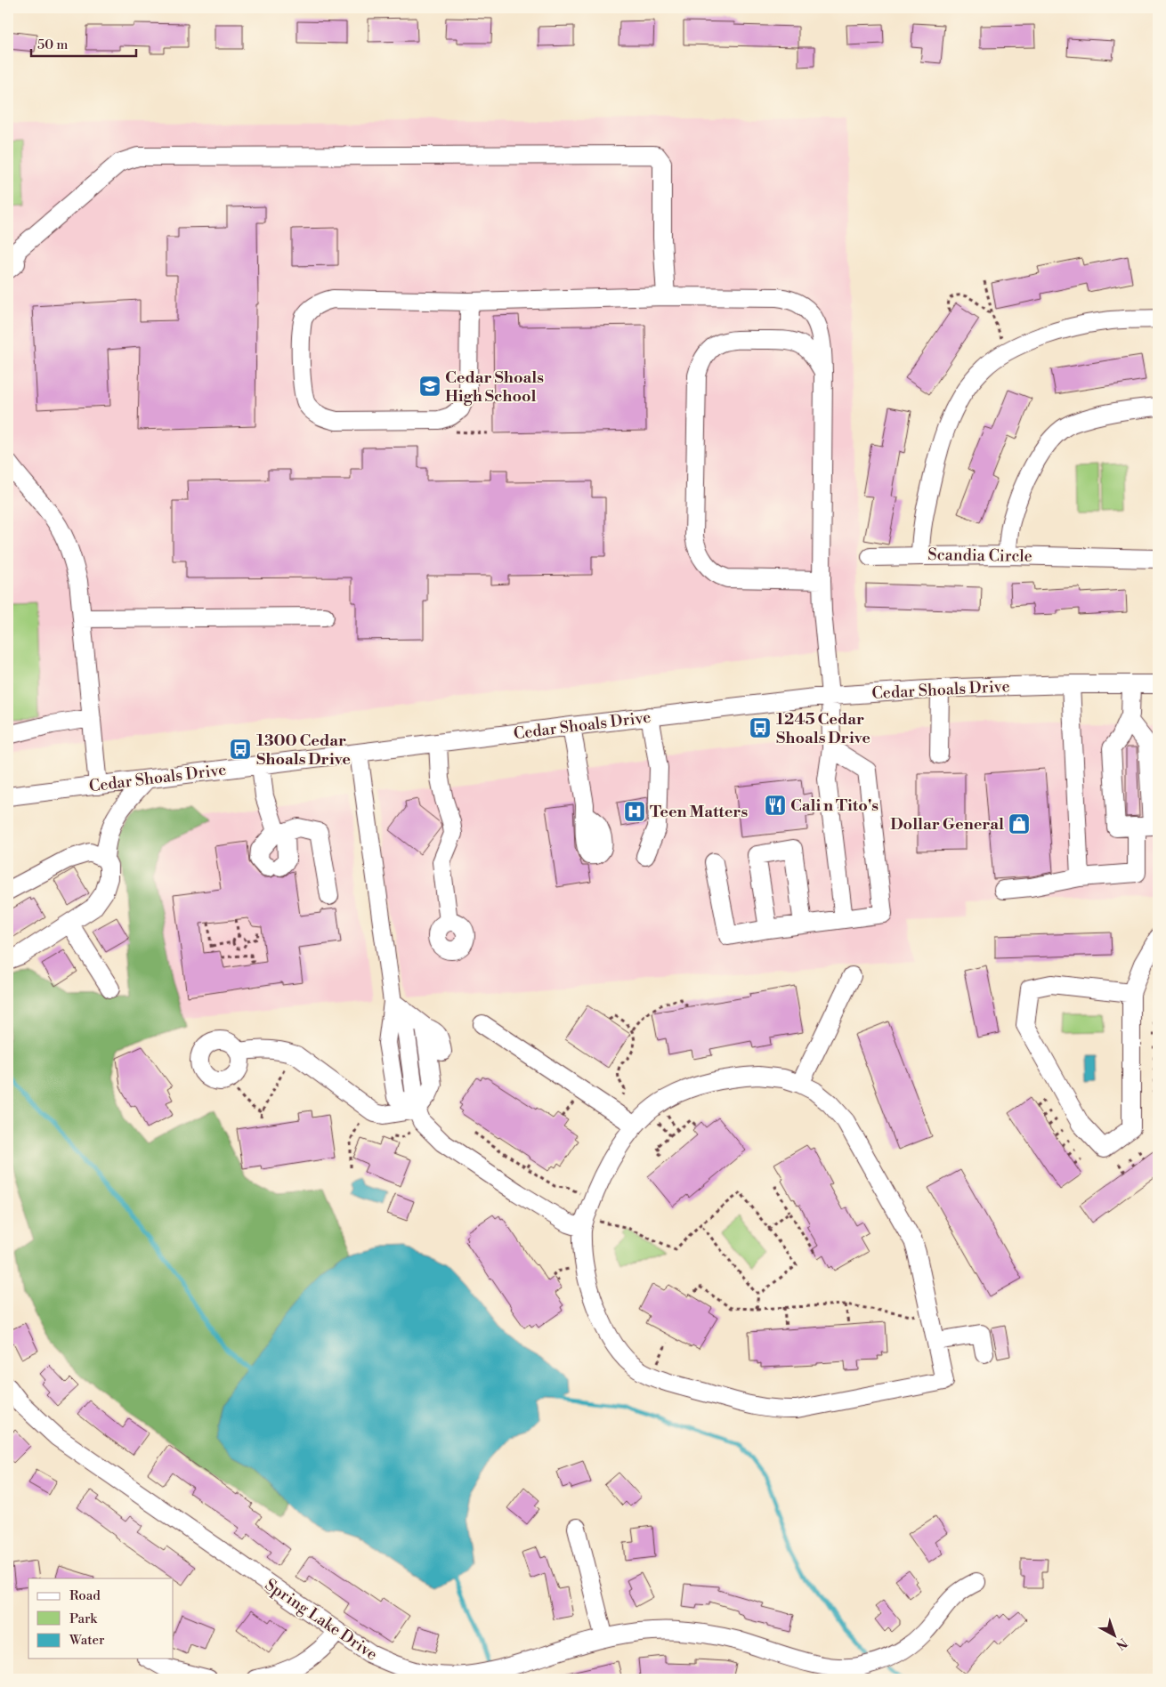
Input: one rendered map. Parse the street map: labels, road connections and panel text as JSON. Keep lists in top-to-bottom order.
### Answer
{
  "streets": {
    "street": ["Scandia Circle", "Cedar Shoals Drive", "Spring Lake Drive"]
  },
  "places": {
    "school or university": ["Cedar Shoals High School"],
    "bus stop": ["1245 Cedar Shoals Drive", "1300 Cedar Shoals Drive"],
    "restaurant": ["Cali n Tito's"],
    "hospital": ["Teen Matters"],
    "shop": ["Dollar General"]
  },
  "legend": ["Road", "Park", "Water"],
  "scale_bar": "50 m",
  "north": "bottom right"
}
